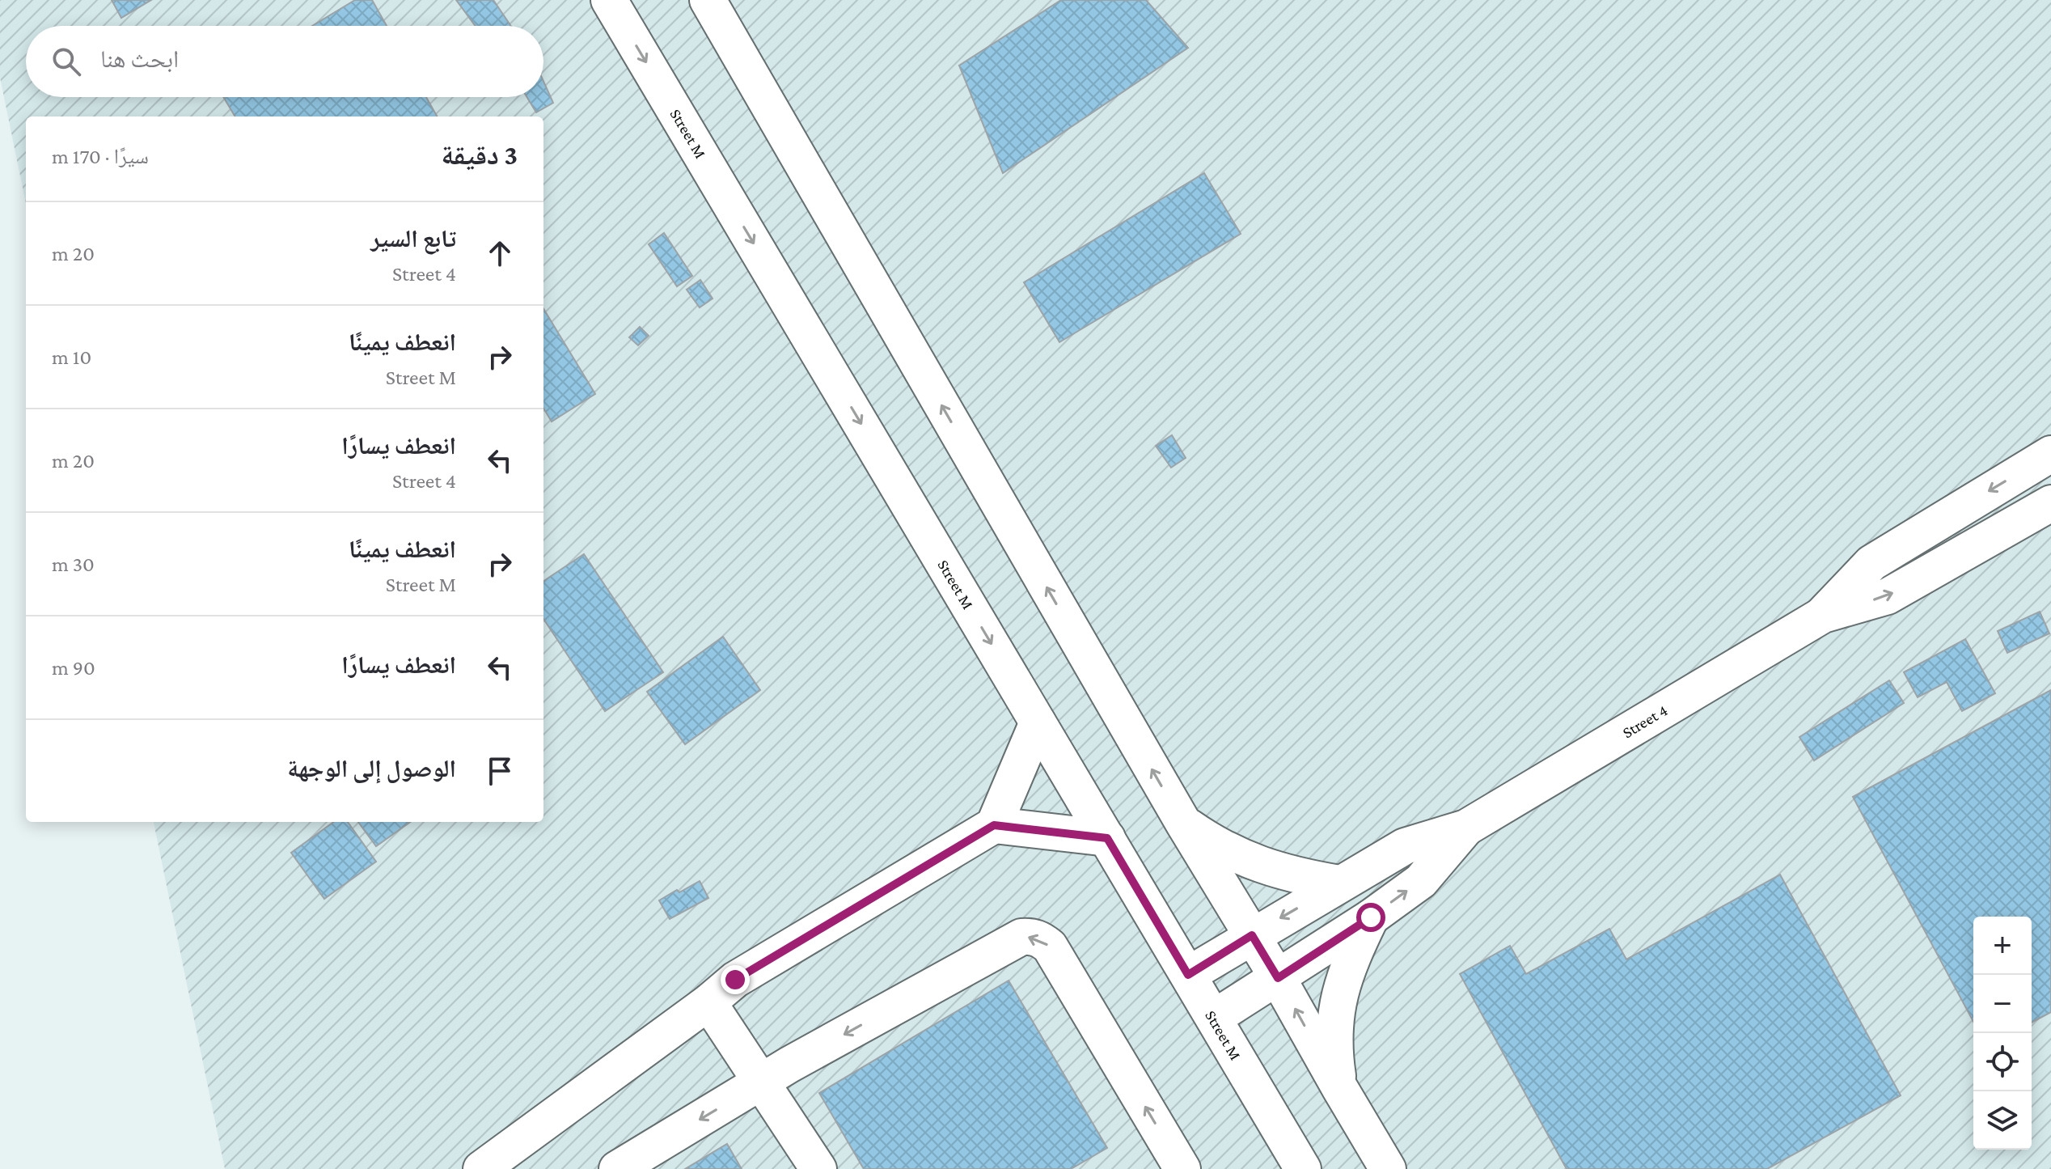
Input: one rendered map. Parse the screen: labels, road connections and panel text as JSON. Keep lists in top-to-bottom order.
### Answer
{
  "streets": {
    "street": ["Street M", "Street 4"]
  },
  "crossings": [
    ["Street M", "Street 4"]
  ],
  "page": {
    "search": "ابحث هنا",
    "heading": ["3 دقيقة", "سيرًا · 170 m"],
    "list": [
      ["تابع السير", "Street 4", "20 m"],
      ["انعطف يمينًا", "Street M", "10 m"],
      ["انعطف يسارًا", "Street 4", "20 m"],
      ["انعطف يمينًا", "Street M", "30 m"],
      ["انعطف يسارًا", "90 m"],
      "الوصول إلى الوجهة"
    ],
    "map_buttons": ["+", "−"]
  }
}
